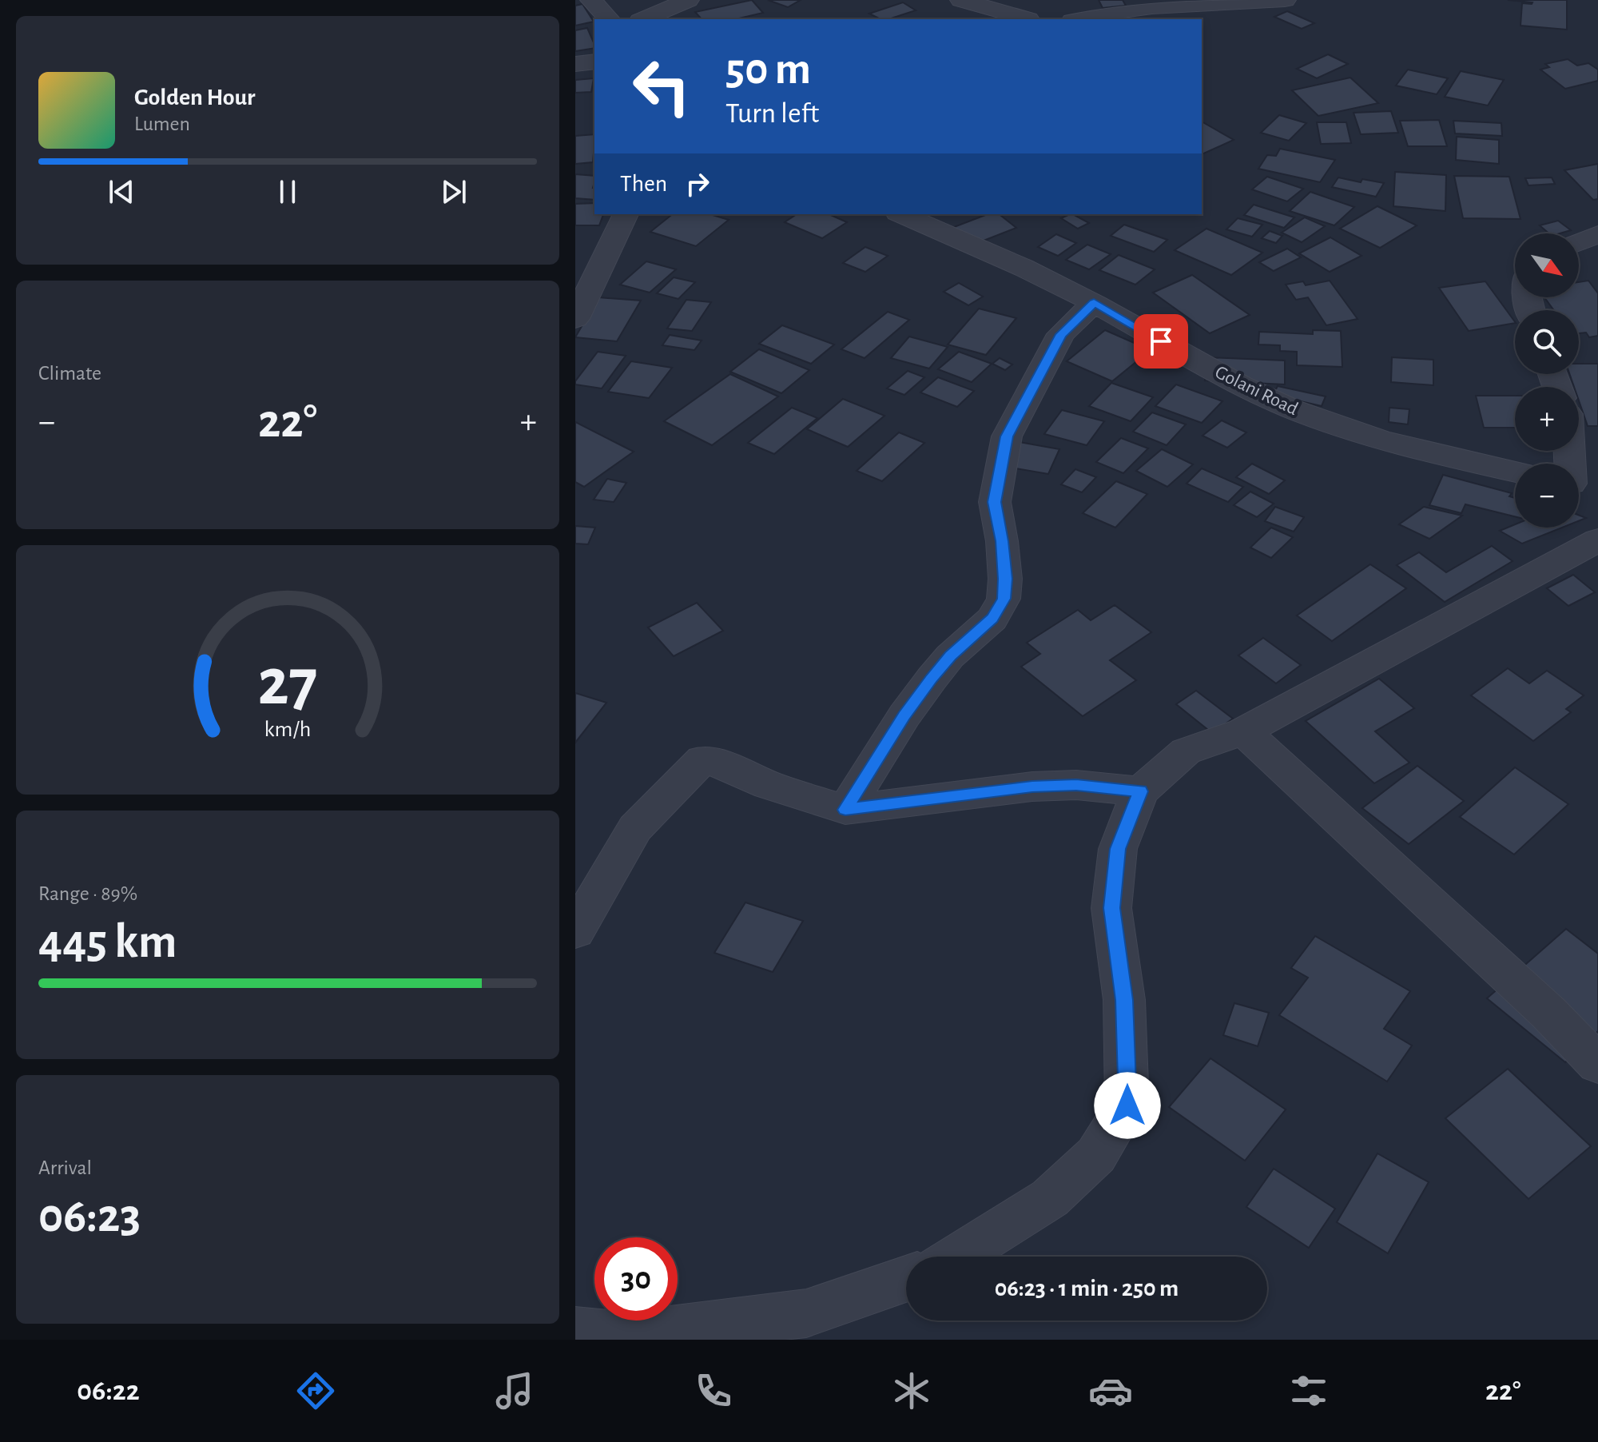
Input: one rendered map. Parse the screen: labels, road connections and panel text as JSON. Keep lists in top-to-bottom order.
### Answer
{
  "streets": {
    "street": ["Golani Road"]
  },
  "north": "bottom right",
  "page": {
    "turn": ["50 m", "Turn left"],
    "song": ["Golden Hour", "Lumen"],
    "then": "Then",
    "map_buttons": ["+", "−"],
    "tile": [
      "Climate",
      ["Range · 89%", "445 km"],
      ["Arrival", "06:23"]
    ],
    "heat": ["−", "22°", "+"],
    "limit": "30",
    "trip": "06:23 · 1 min · 250 m",
    "tabs": ["06:22", "22°"],
    "gauge": ["27", "km/h"]
  }
}
